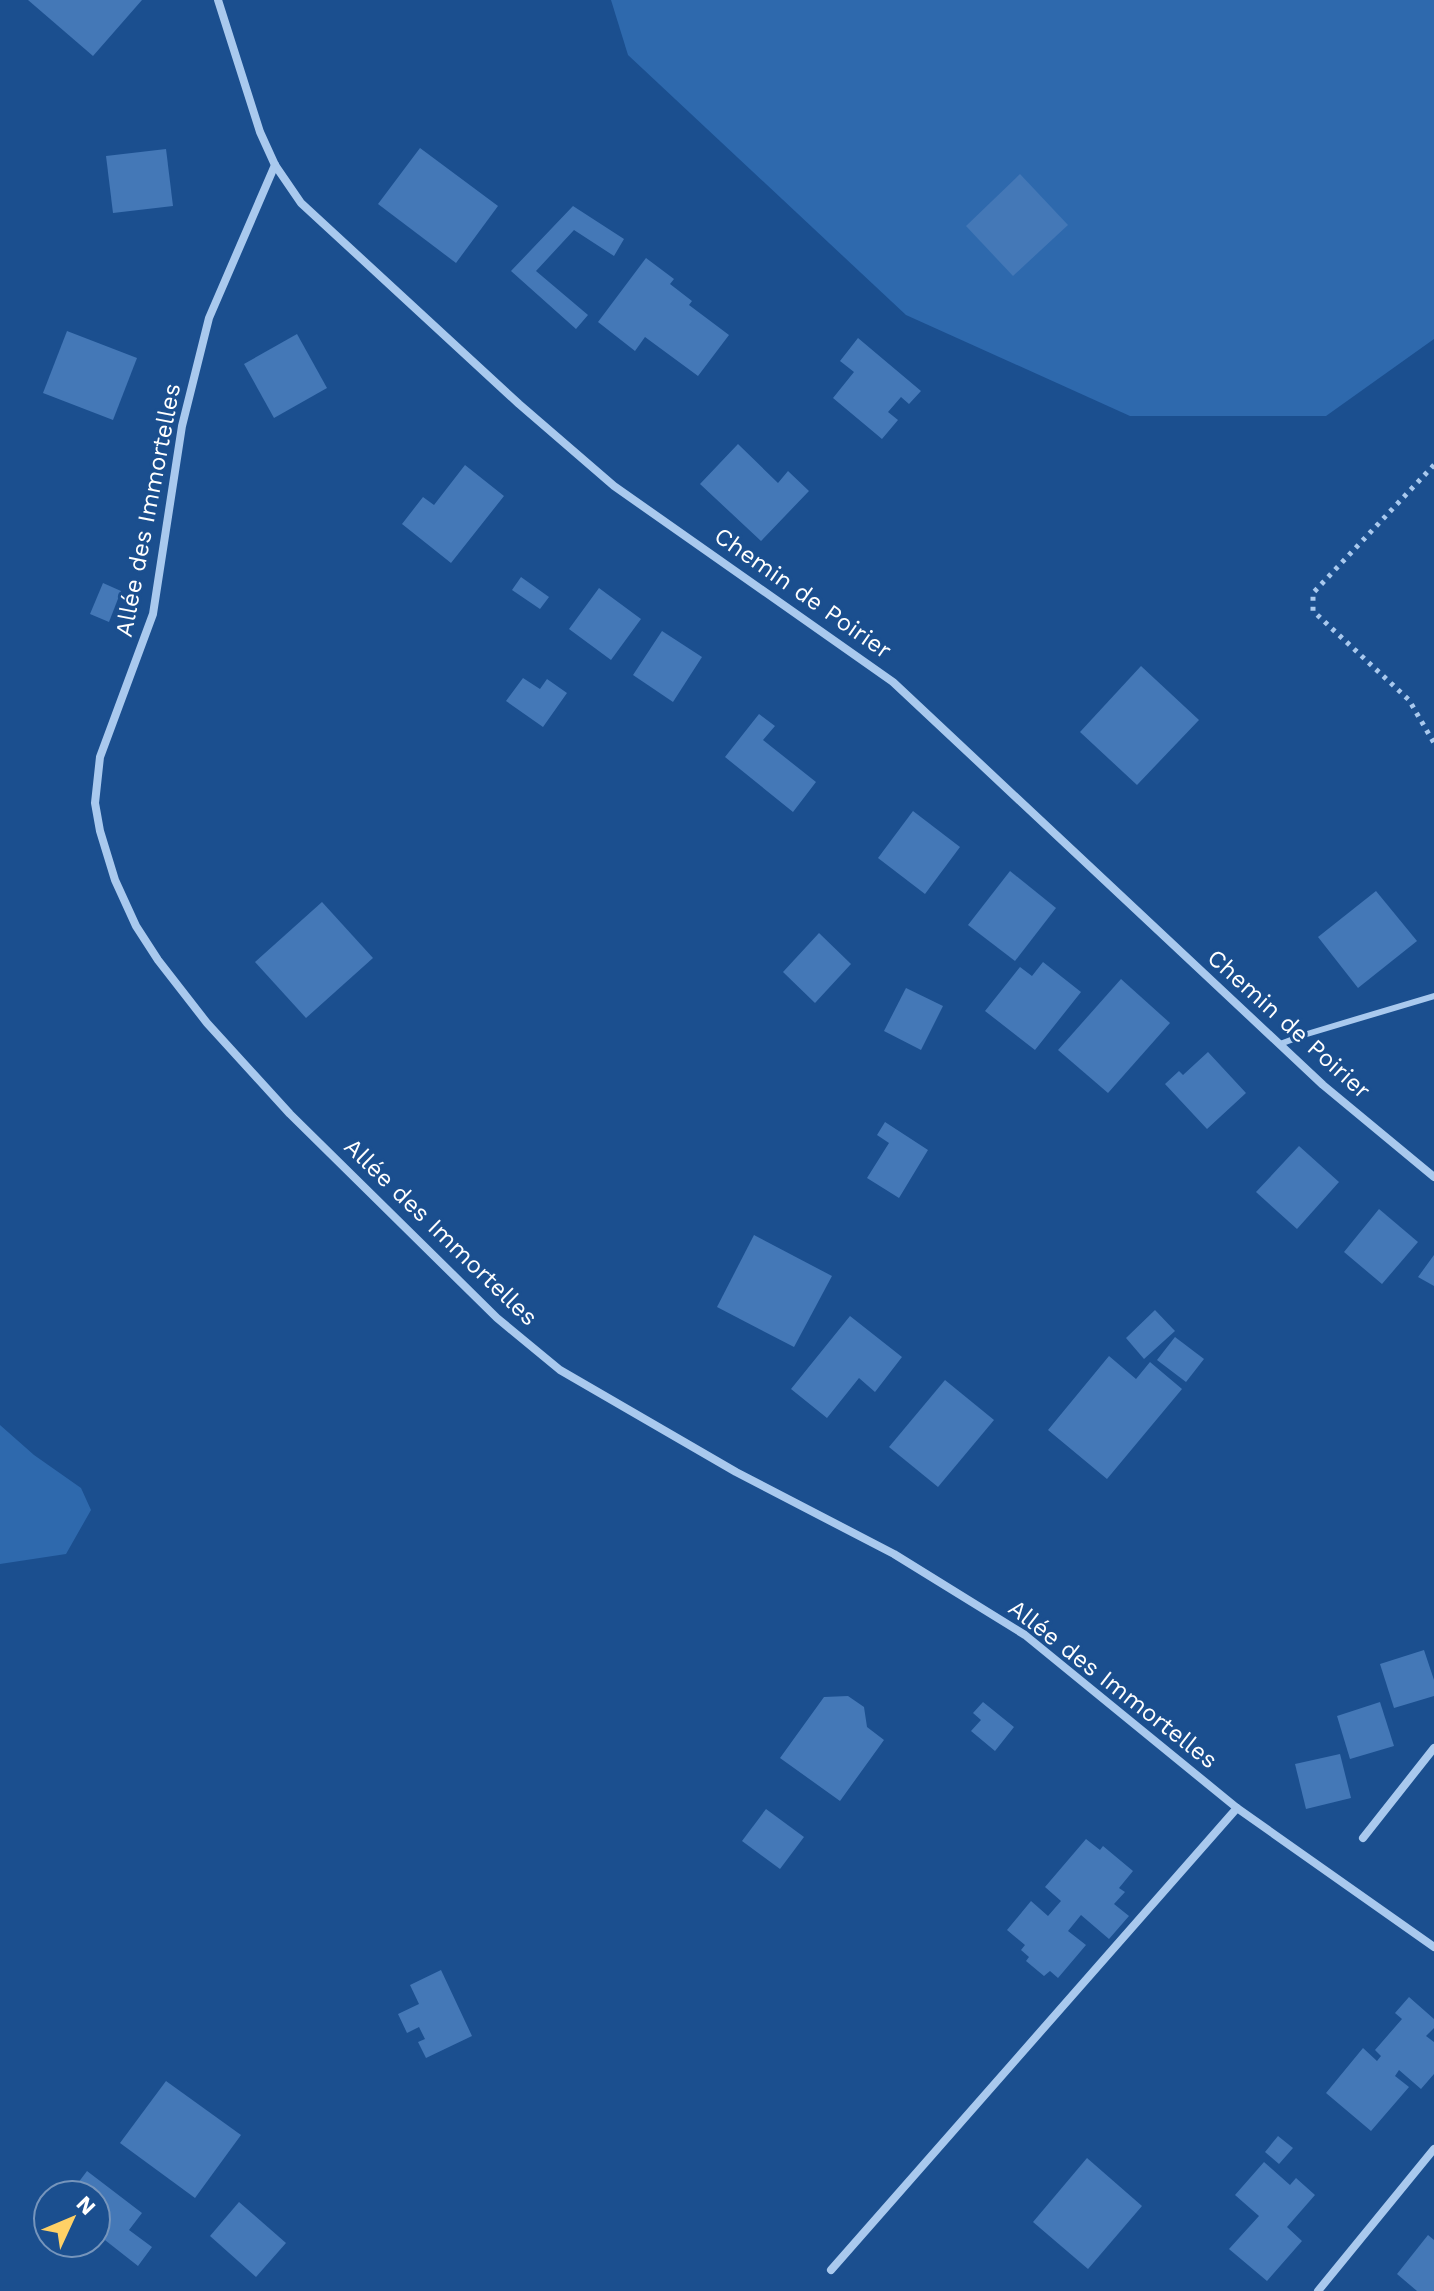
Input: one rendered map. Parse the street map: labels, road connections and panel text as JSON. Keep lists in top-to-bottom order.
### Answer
{
  "streets": {
    "street": ["Allée des Immortelles", "Chemin de Poirier"]
  },
  "crossings": [
    ["Allée des Immortelles", "Chemin de Poirier"]
  ],
  "north": "top right"
}
